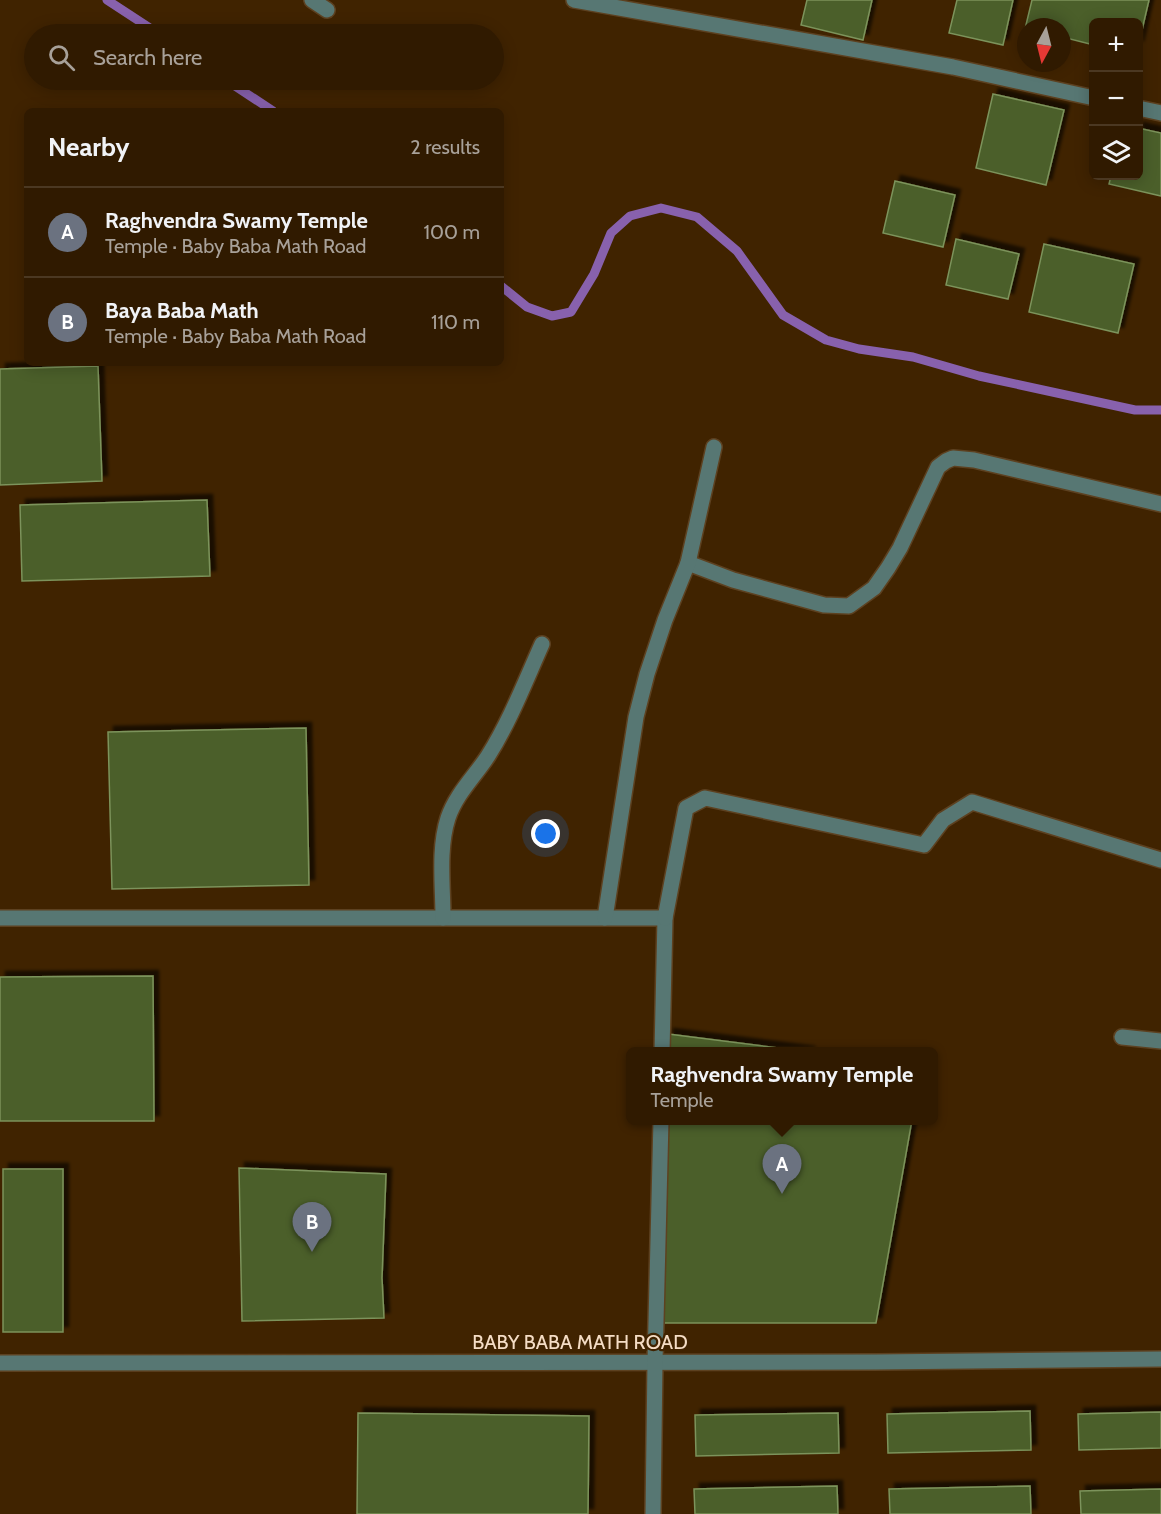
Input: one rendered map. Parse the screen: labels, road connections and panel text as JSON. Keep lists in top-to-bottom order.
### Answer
{
  "streets": {
    "street": ["BABY BABA MATH ROAD"]
  },
  "north": "bottom",
  "page": {
    "map_buttons": ["+", "−"],
    "search": "Search here",
    "heading": ["Nearby", "2 results"],
    "list": [
      {
        "mark": "A",
        "name": "Raghvendra Swamy Temple",
        "note": "Temple · Baby Baba Math Road",
        "value": "100 m"
      },
      {
        "mark": "B",
        "name": "Baya Baba Math",
        "note": "Temple · Baby Baba Math Road",
        "value": "110 m"
      }
    ],
    "popup": ["Raghvendra Swamy Temple", "Temple"],
    "pins": ["A", "B"]
  }
}
